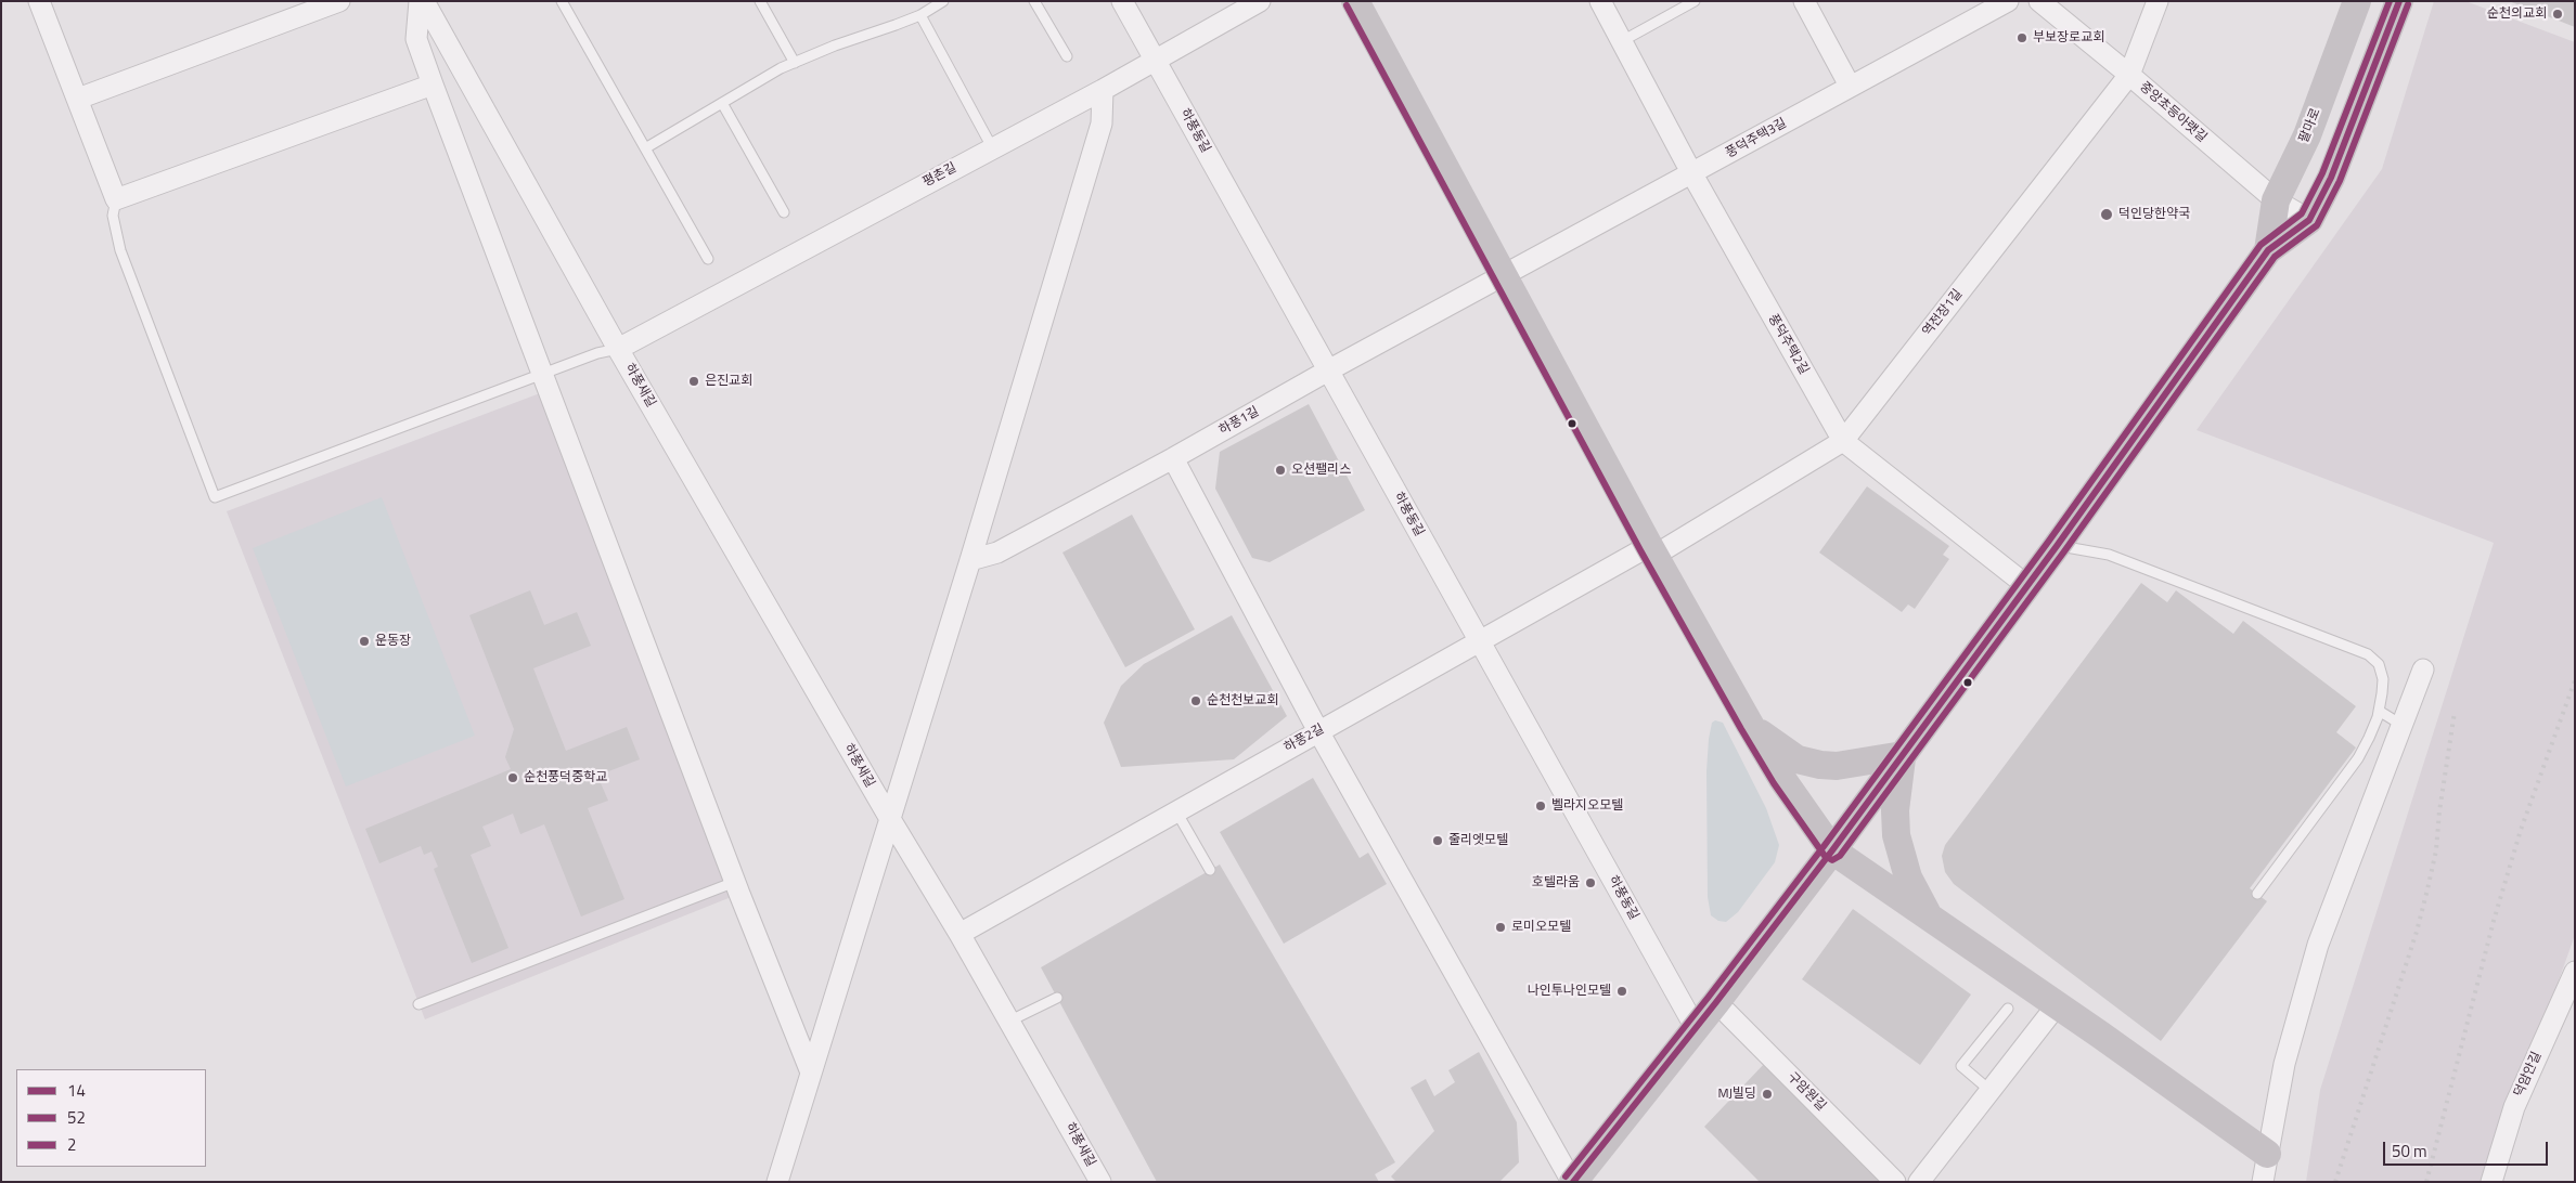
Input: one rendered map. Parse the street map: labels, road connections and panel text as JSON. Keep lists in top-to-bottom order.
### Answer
{
  "streets": {
    "street": [
      "중앙초등아랫길",
      "팔마로",
      "하풍동길",
      "풍덕주택3길",
      "평촌길",
      "역전장1길",
      "풍덕주택2길",
      "하풍새길",
      "하풍1길",
      "하풍2길",
      "덕암안길",
      "구암원길"
    ]
  },
  "crossings": [
    ["중앙초등아랫길", "팔마로"],
    ["중앙초등아랫길", "역전장1길"],
    ["팔마로", "하풍동길"],
    ["팔마로", "풍덕주택2길"],
    ["팔마로", "구암원길"],
    ["하풍동길", "평촌길"],
    ["하풍동길", "하풍1길"],
    ["하풍동길", "하풍2길"],
    ["풍덕주택3길", "풍덕주택2길"],
    ["풍덕주택3길", "하풍1길"],
    ["평촌길", "하풍새길"],
    ["역전장1길", "풍덕주택2길"],
    ["역전장1길", "하풍2길"],
    ["하풍새길", "하풍2길"]
  ],
  "places": [
    "순천의교회",
    "부보장로교회",
    "덕인당한약국",
    "은진교회",
    "오션팰리스",
    "운동장",
    "순천천보교회",
    "순천풍덕중학교",
    "벨라지오모텔",
    "줄리엣모텔",
    "호텔라움",
    "로미오모텔",
    "나인투나인모텔",
    "MJ빌딩"
  ],
  "lines": ["transit line 14", "transit line 2", "transit line 52"],
  "legend": ["14", "52", "2"],
  "scale_bar": "50 m"
}
